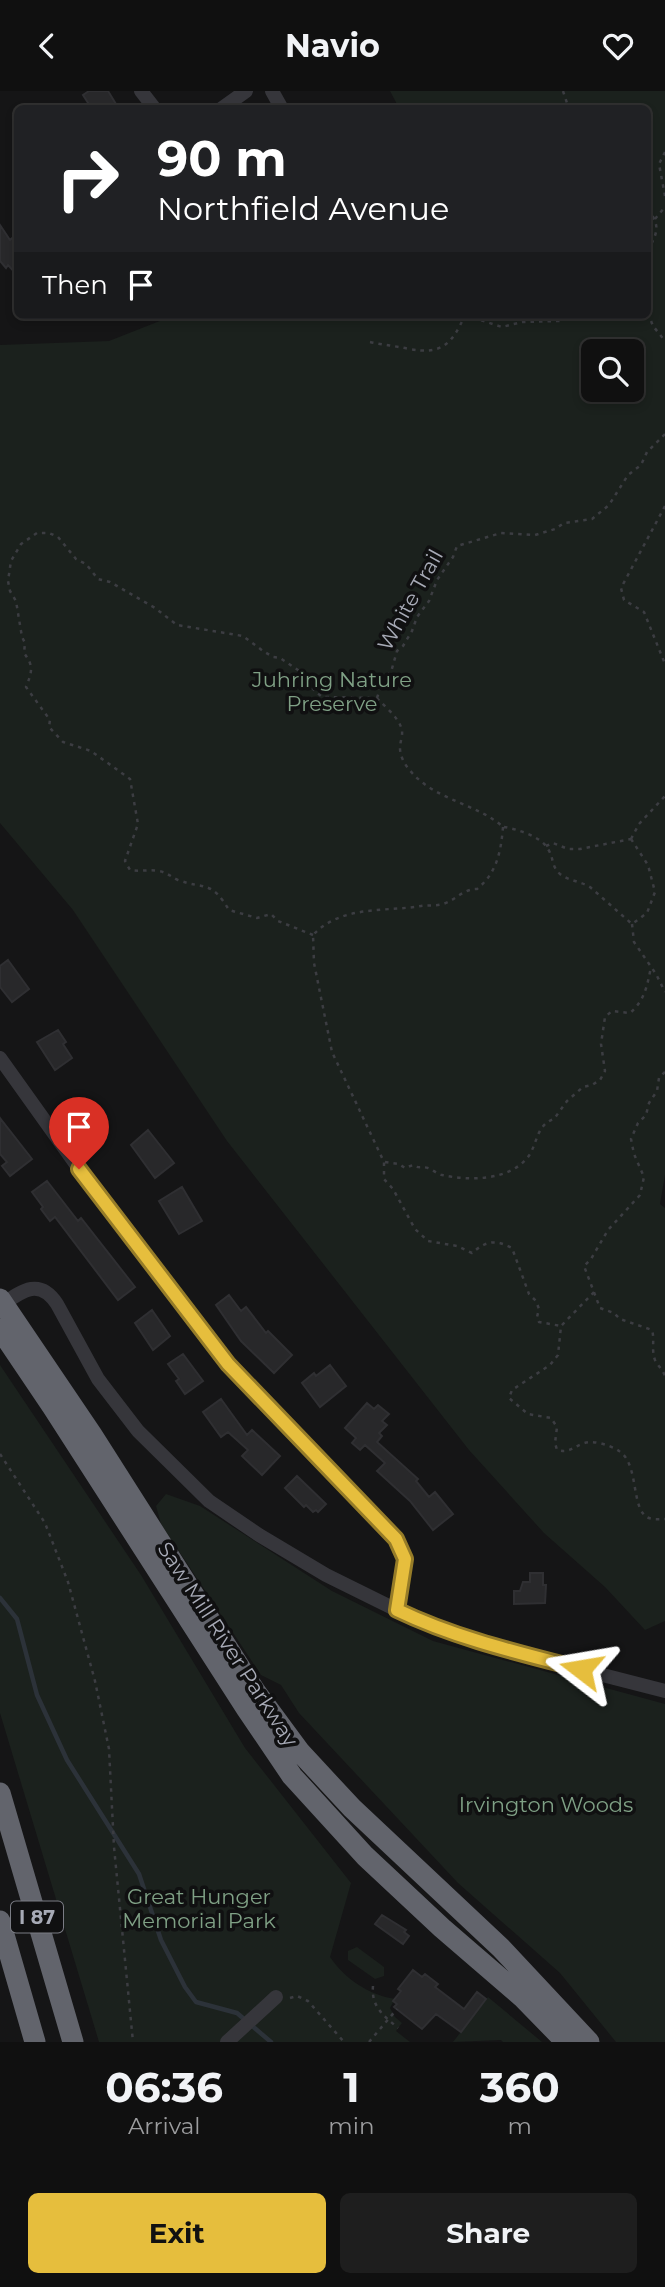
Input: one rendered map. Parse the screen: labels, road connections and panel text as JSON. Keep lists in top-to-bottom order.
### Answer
{
  "streets": {
    "highway": ["Saw Mill River Parkway", "I 87"],
    "path": ["White Trail"]
  },
  "parks": ["Juhring Nature Preserve", "Irvington Woods", "Great Hunger Memorial Park"],
  "page": {
    "header": "Navio",
    "turn": ["90 m", "Northfield Avenue"],
    "then": "Then",
    "eta": [
      "06:36",
      "Arrival",
      "1",
      "min",
      "360",
      "m"
    ],
    "buttons": ["Exit", "Share"]
  }
}
